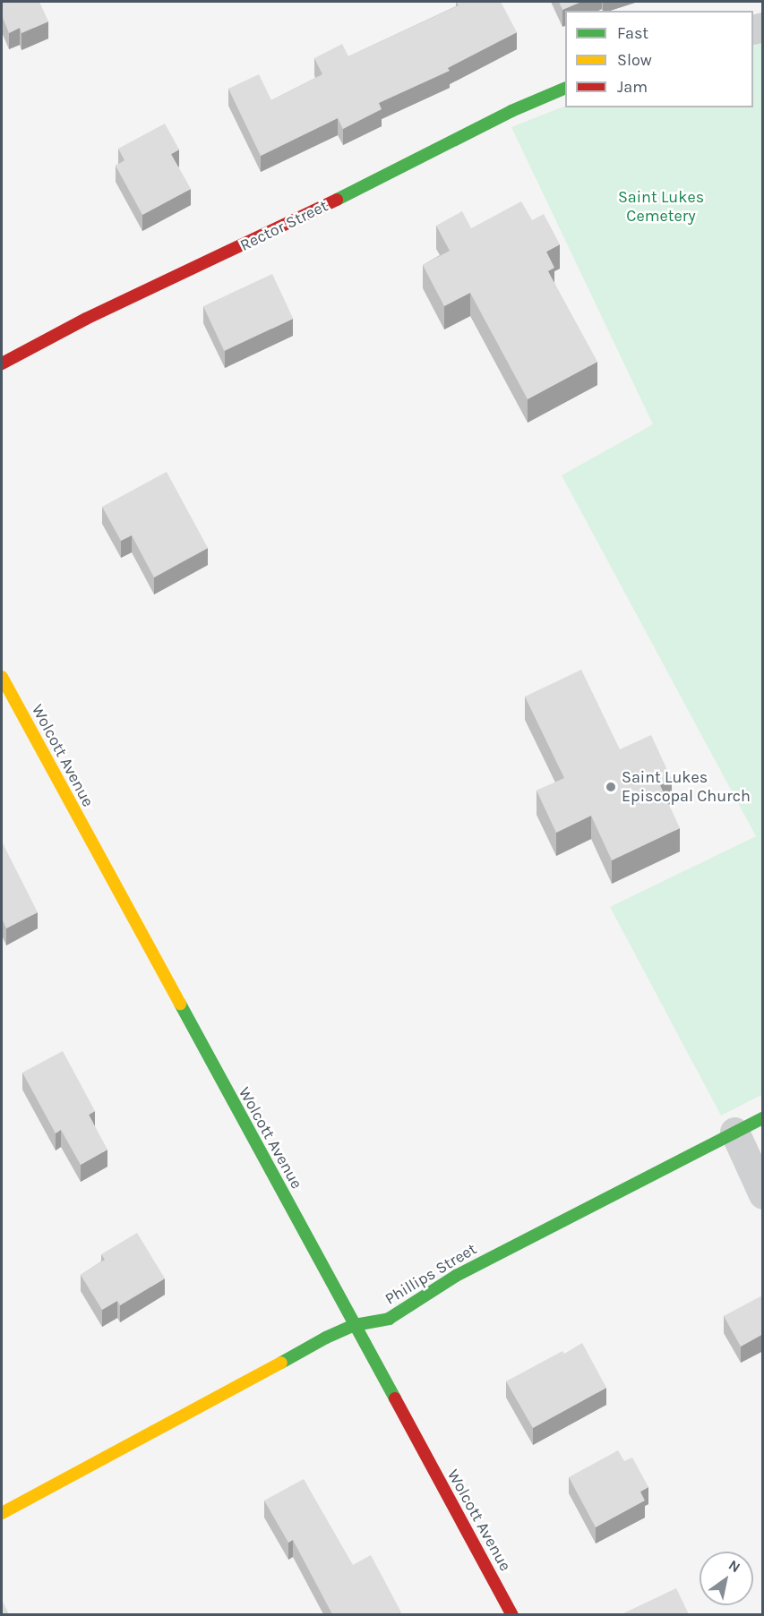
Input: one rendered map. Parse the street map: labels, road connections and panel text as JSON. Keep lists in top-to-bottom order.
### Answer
{
  "streets": {
    "street": ["Rector Street", "Wolcott Avenue", "Phillips Street"]
  },
  "crossings": [
    ["Wolcott Avenue", "Phillips Street"]
  ],
  "parks": ["Saint Lukes Cemetery"],
  "places": ["Saint Lukes Episcopal Church"],
  "legend": ["Fast", "Slow", "Jam"],
  "north": "top right"
}
